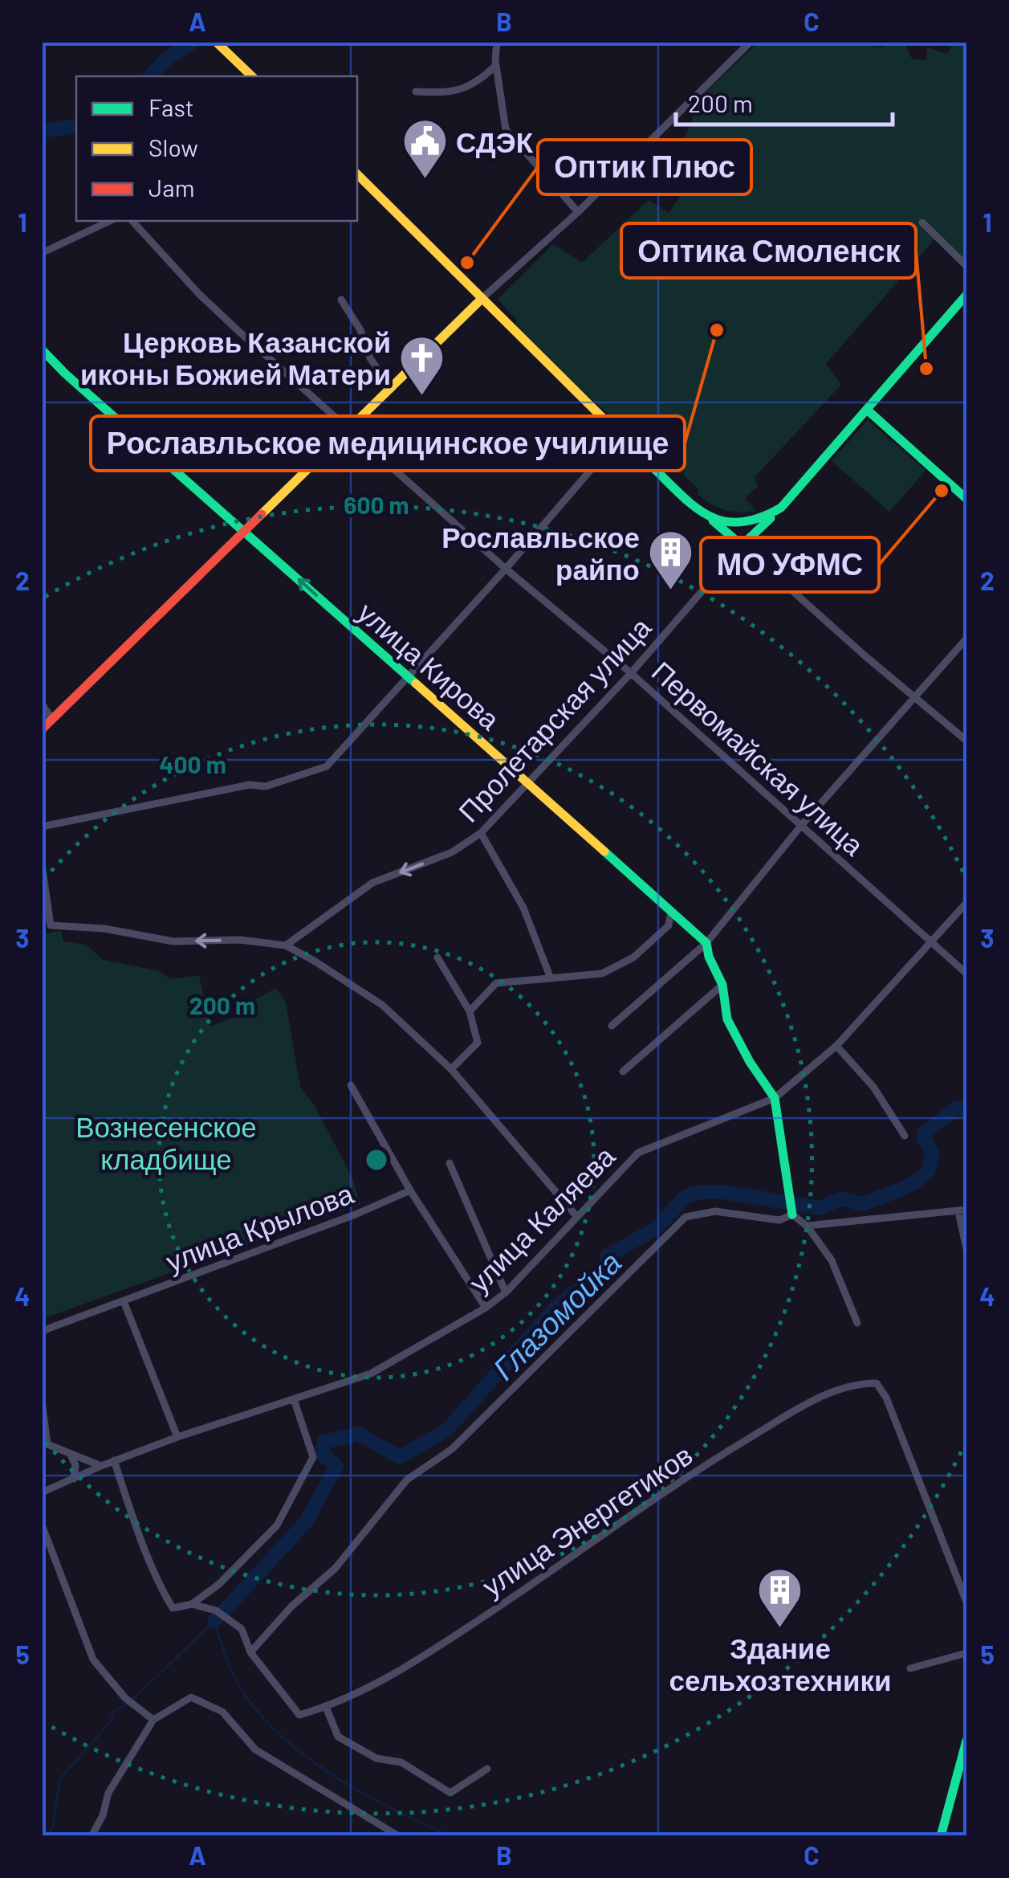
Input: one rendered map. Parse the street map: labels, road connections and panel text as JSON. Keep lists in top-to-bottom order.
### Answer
{
  "streets": {
    "main road": ["улица Кирова", "Пролетарская улица"],
    "street": [
      "Первомайская улица",
      "улица Каляева",
      "улица Крылова",
      "улица Энергетиков"
    ]
  },
  "crossings": [
    ["улица Кирова", "Пролетарская улица"],
    ["улица Кирова", "улица Каляева"],
    ["Пролетарская улица", "Первомайская улица"],
    ["Первомайская улица", "улица Каляева"]
  ],
  "water": ["Глазомойка"],
  "parks": ["Вознесенское кладбище"],
  "places": {
    "public building": ["СДЭК"],
    "other": [
      "Оптик Плюс",
      "Рославльское медицинское училище",
      "Оптика Смоленск",
      "МО УФМС"
    ],
    "church": ["Церковь Казанской иконы Божией Матери"],
    "building": ["Рославльское райпо", "Здание сельхозтехники"]
  },
  "legend": ["Fast", "Slow", "Jam"],
  "scale_bar": "200 m",
  "grid": {
    "columns": ["A", "B", "C"],
    "rows": [
      "1",
      "2",
      "3",
      "4",
      "5"
    ]
  },
  "rings": ["600 m", "400 m", "200 m"]
}
